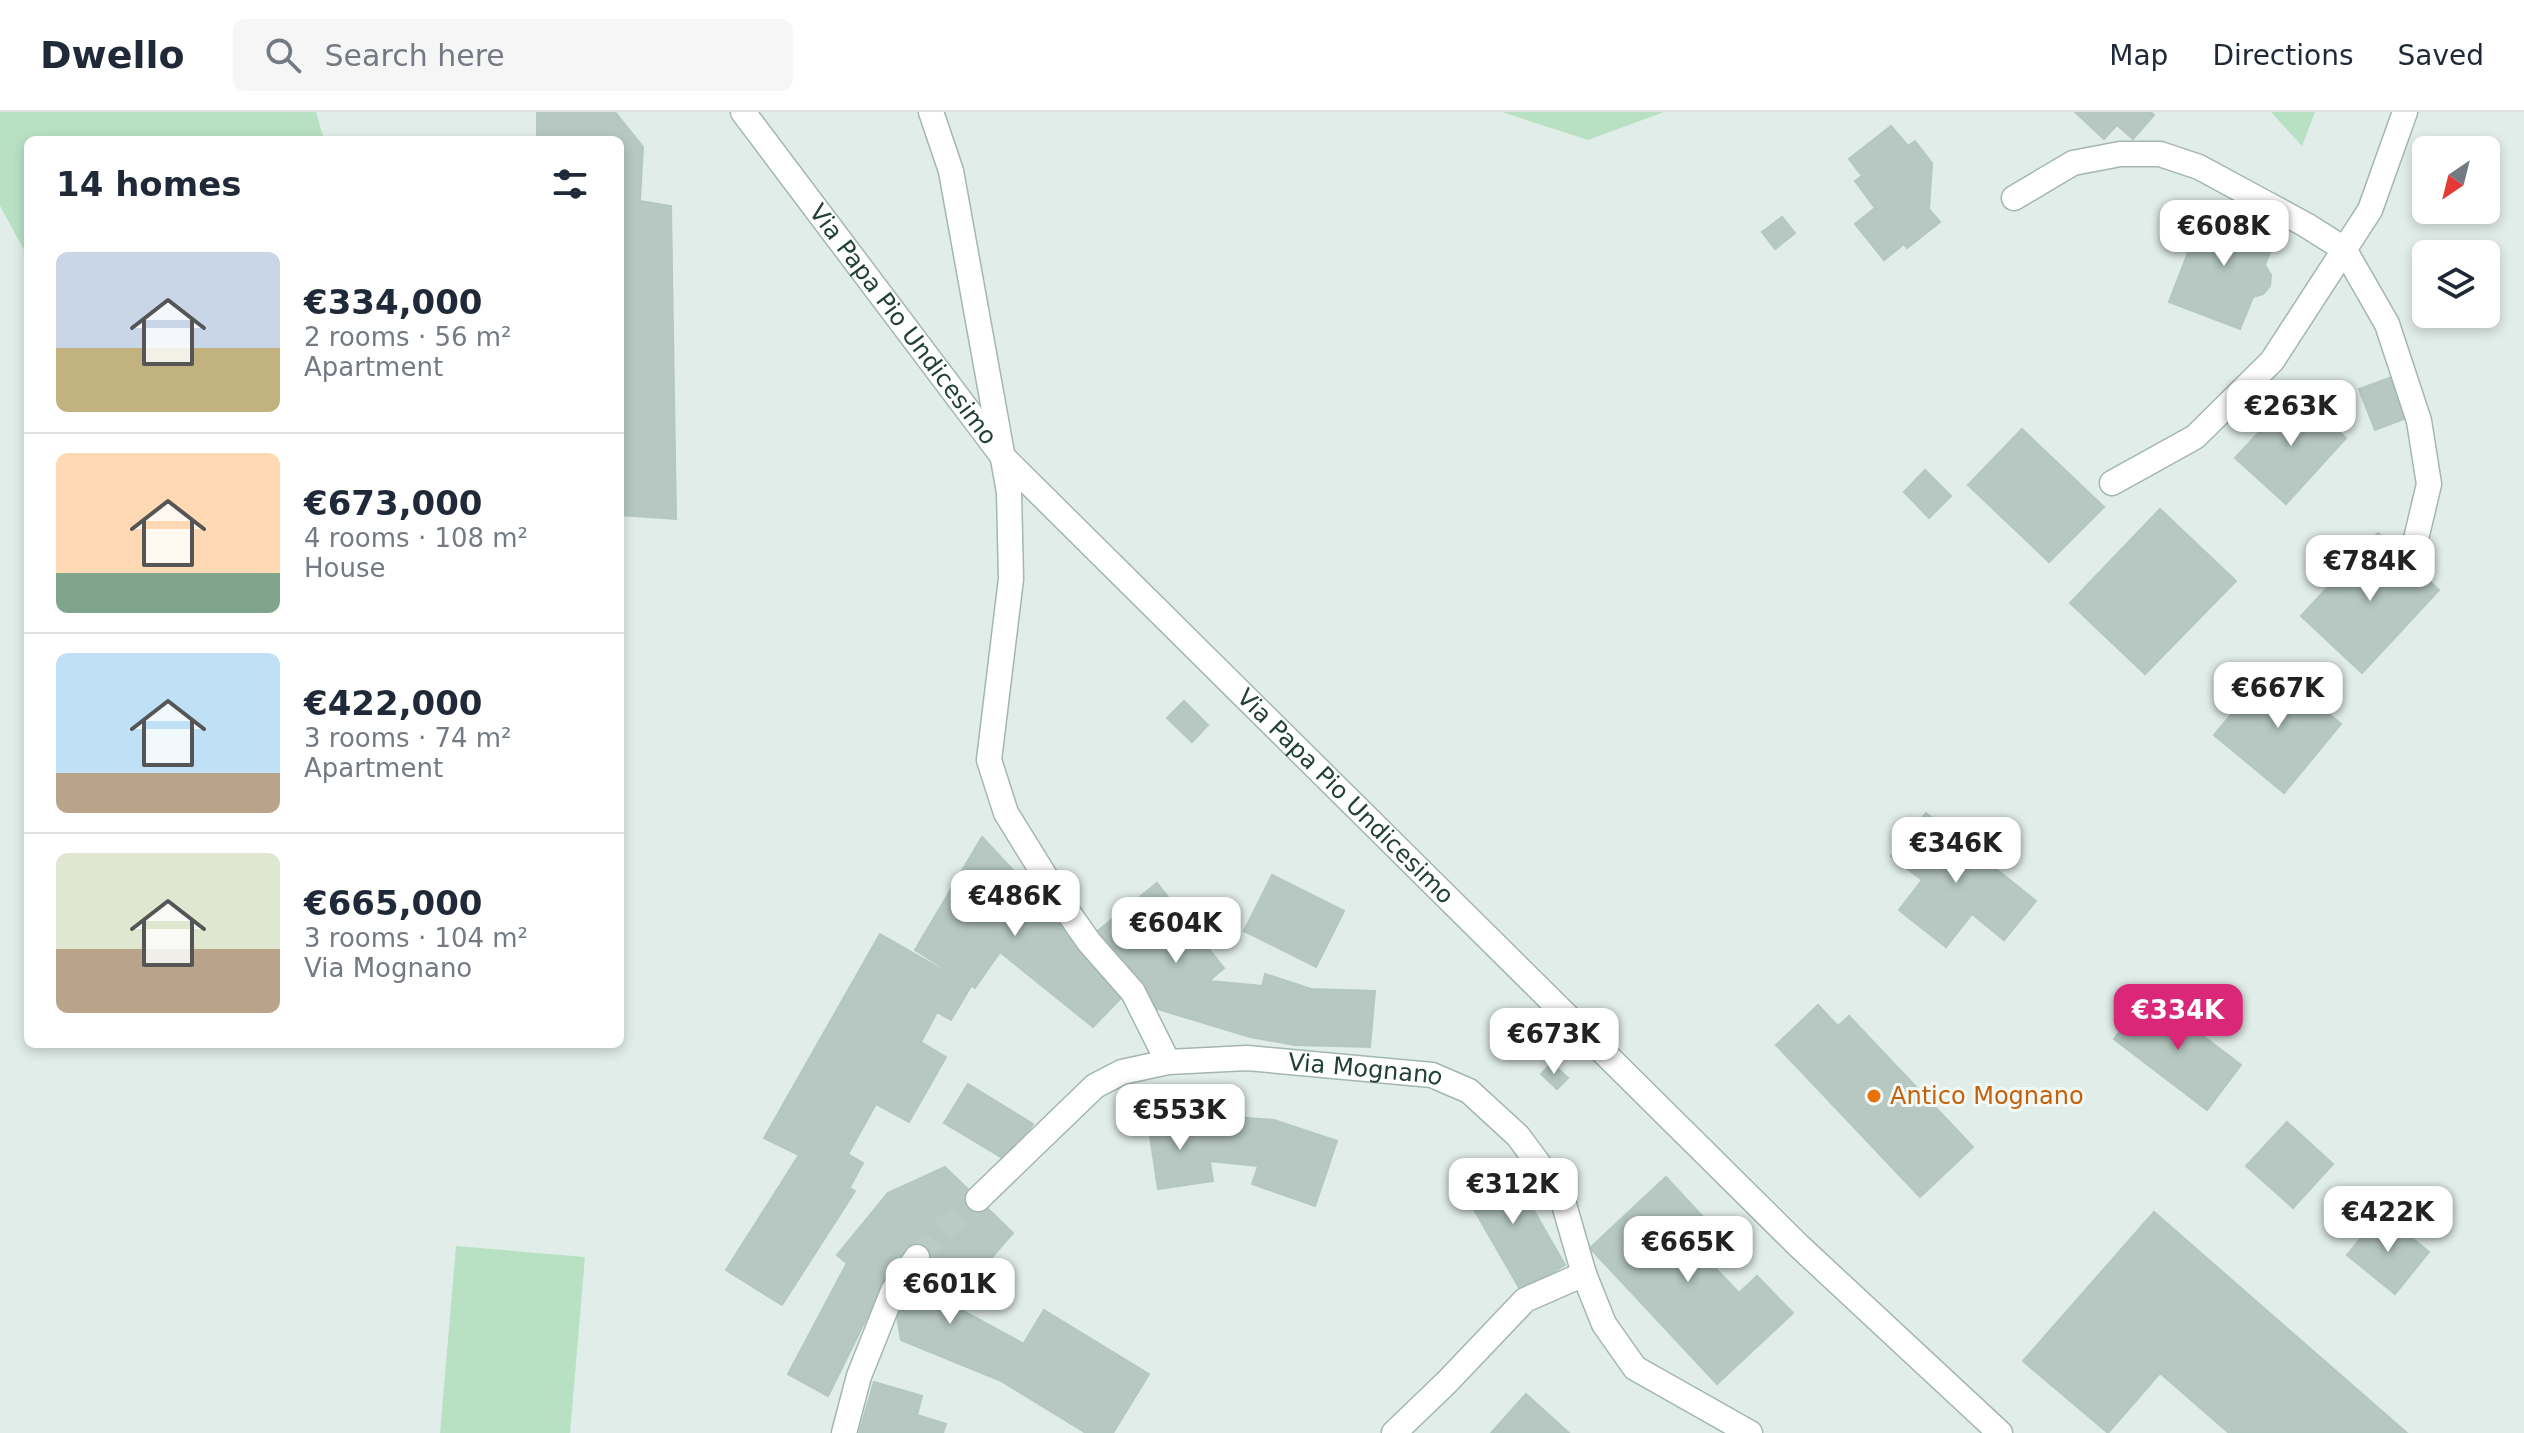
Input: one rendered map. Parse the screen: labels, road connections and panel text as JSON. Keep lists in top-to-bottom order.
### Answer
{
  "streets": {
    "street": ["Via Papa Pio Undicesimo", "Via Mognano"]
  },
  "places": ["Antico Mognano"],
  "north": "bottom left",
  "page": {
    "header": "Dwello",
    "search": "Search here",
    "nav": ["Map", "Directions", "Saved"],
    "heading": "14 homes",
    "price": [
      "€608K",
      "€263K",
      "€784K",
      "€667K",
      "€346K",
      "€486K",
      "€604K",
      "€334K",
      "€673K",
      "€553K",
      "€312K",
      "€422K",
      "€665K",
      "€601K"
    ],
    "list": [
      {
        "name": "€334,000",
        "note": "2 rooms · 56 m² · Apartment"
      },
      {
        "name": "€673,000",
        "note": "4 rooms · 108 m² · House"
      },
      {
        "name": "€422,000",
        "note": "3 rooms · 74 m² · Apartment"
      },
      {
        "name": "€665,000",
        "note": "3 rooms · 104 m² · Via Mognano"
      }
    ]
  }
}
